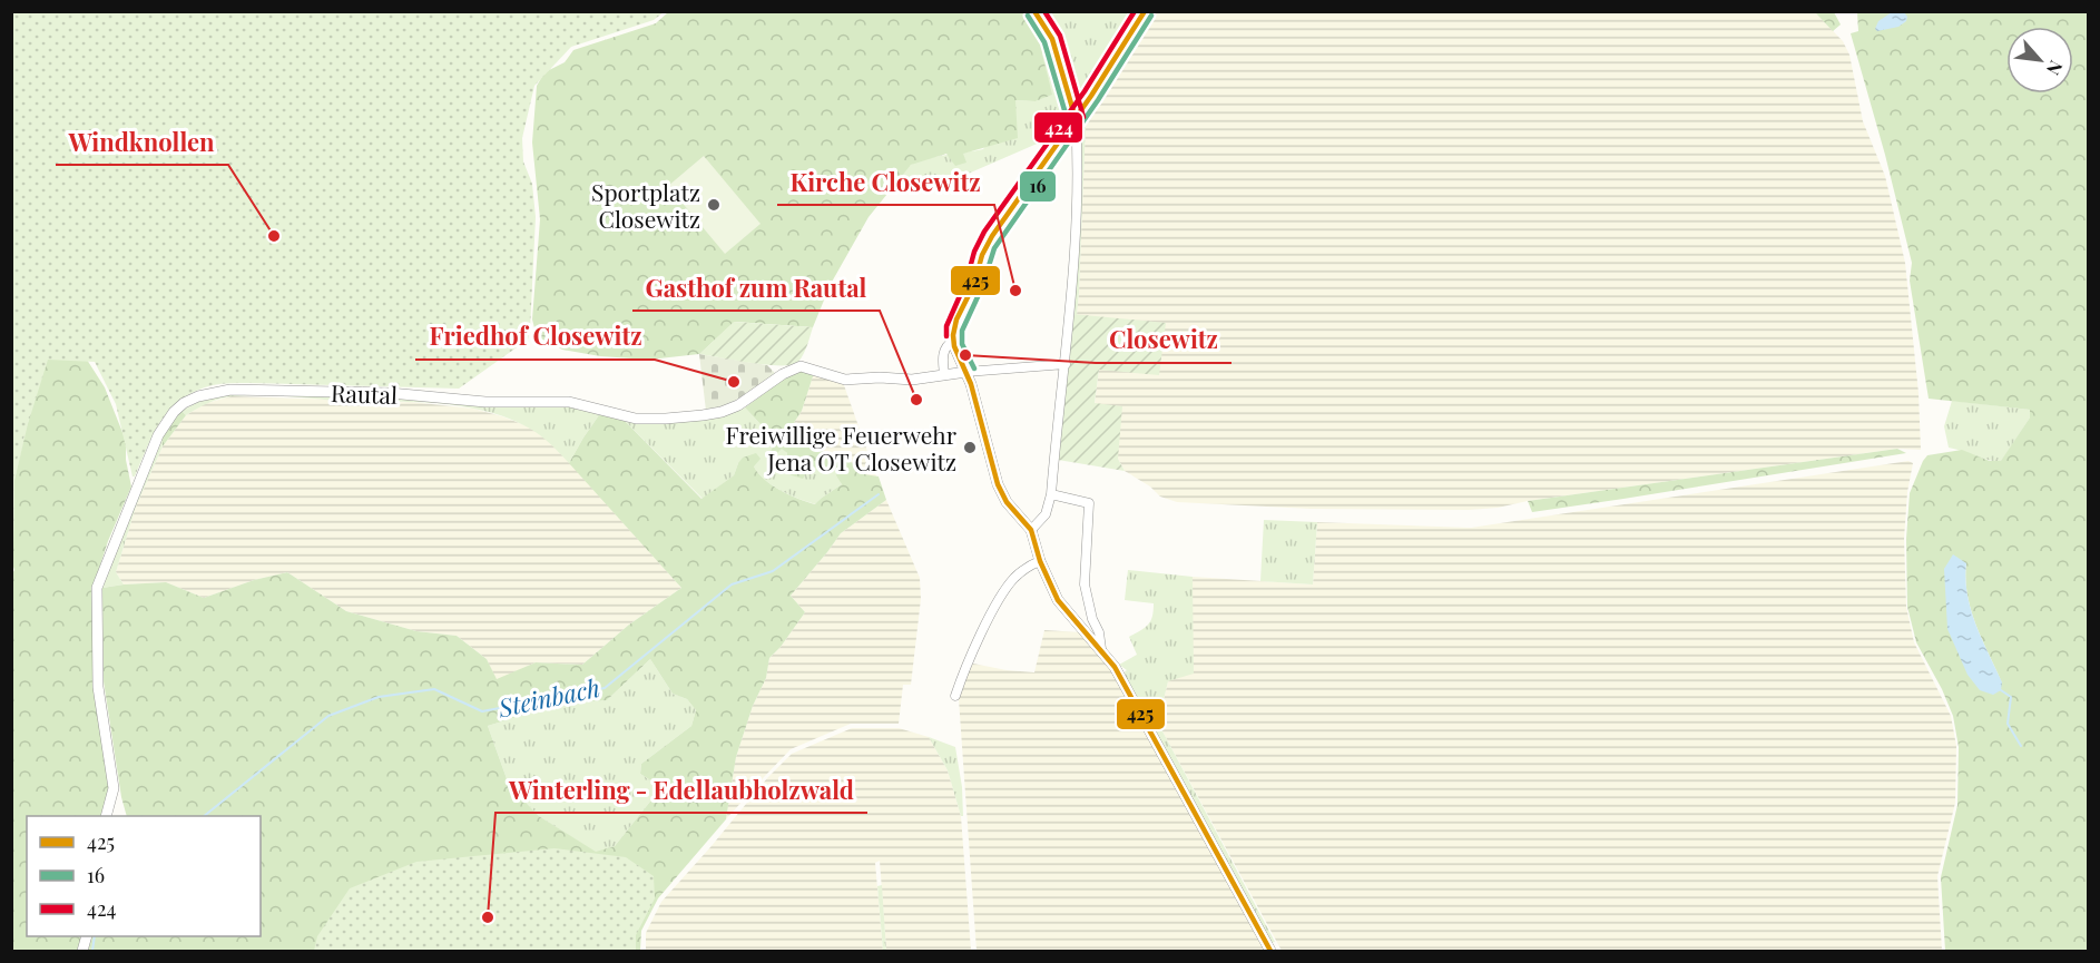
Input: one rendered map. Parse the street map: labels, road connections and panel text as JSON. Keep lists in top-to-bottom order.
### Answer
{
  "streets": {
    "street": ["Rautal"]
  },
  "water": ["Steinbach"],
  "places": [
    "Sportplatz Closewitz",
    "Windknollen",
    "Kirche Closewitz",
    "Closewitz",
    "Friedhof Closewitz",
    "Gasthof zum Rautal",
    "Freiwillige Feuerwehr Jena OT Closewitz",
    "Winterling - Edellaubholzwald"
  ],
  "lines": ["transit line 425", "transit line 424", "transit line 16"],
  "legend": ["425", "16", "424"],
  "north": "bottom right"
}
